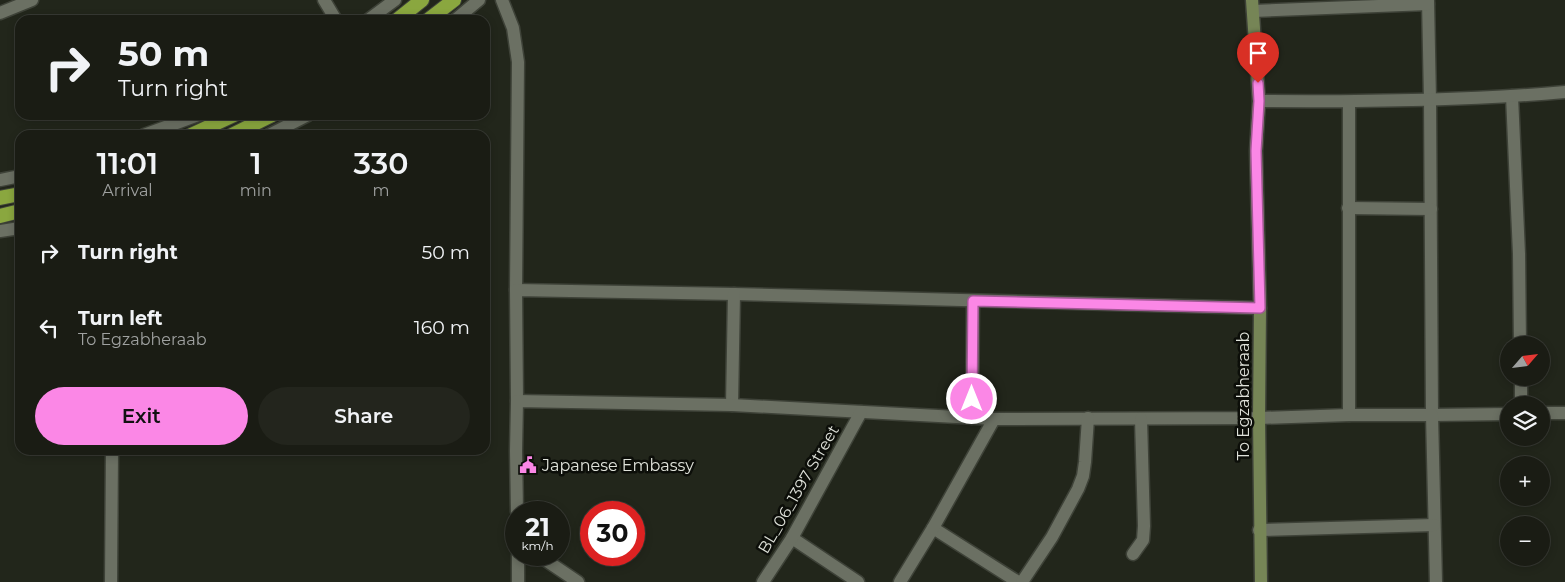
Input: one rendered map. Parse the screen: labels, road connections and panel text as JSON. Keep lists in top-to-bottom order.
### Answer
{
  "streets": {
    "main road": ["To Egzabheraab"],
    "street": ["BL_06_1397 Street"]
  },
  "places": {
    "public building": ["Japanese Embassy"]
  },
  "north": "top right",
  "page": {
    "turn": ["50 m", "Turn right"],
    "eta": [
      "11:01",
      "Arrival",
      "1",
      "min",
      "330",
      "m"
    ],
    "list": [
      {
        "name": "Turn right",
        "value": "50 m"
      },
      {
        "name": "Turn left",
        "note": "To Egzabheraab",
        "value": "160 m"
      }
    ],
    "map_buttons": ["+", "−"],
    "buttons": ["Exit", "Share"],
    "speed": "21 km/h",
    "limit": "30"
  }
}
